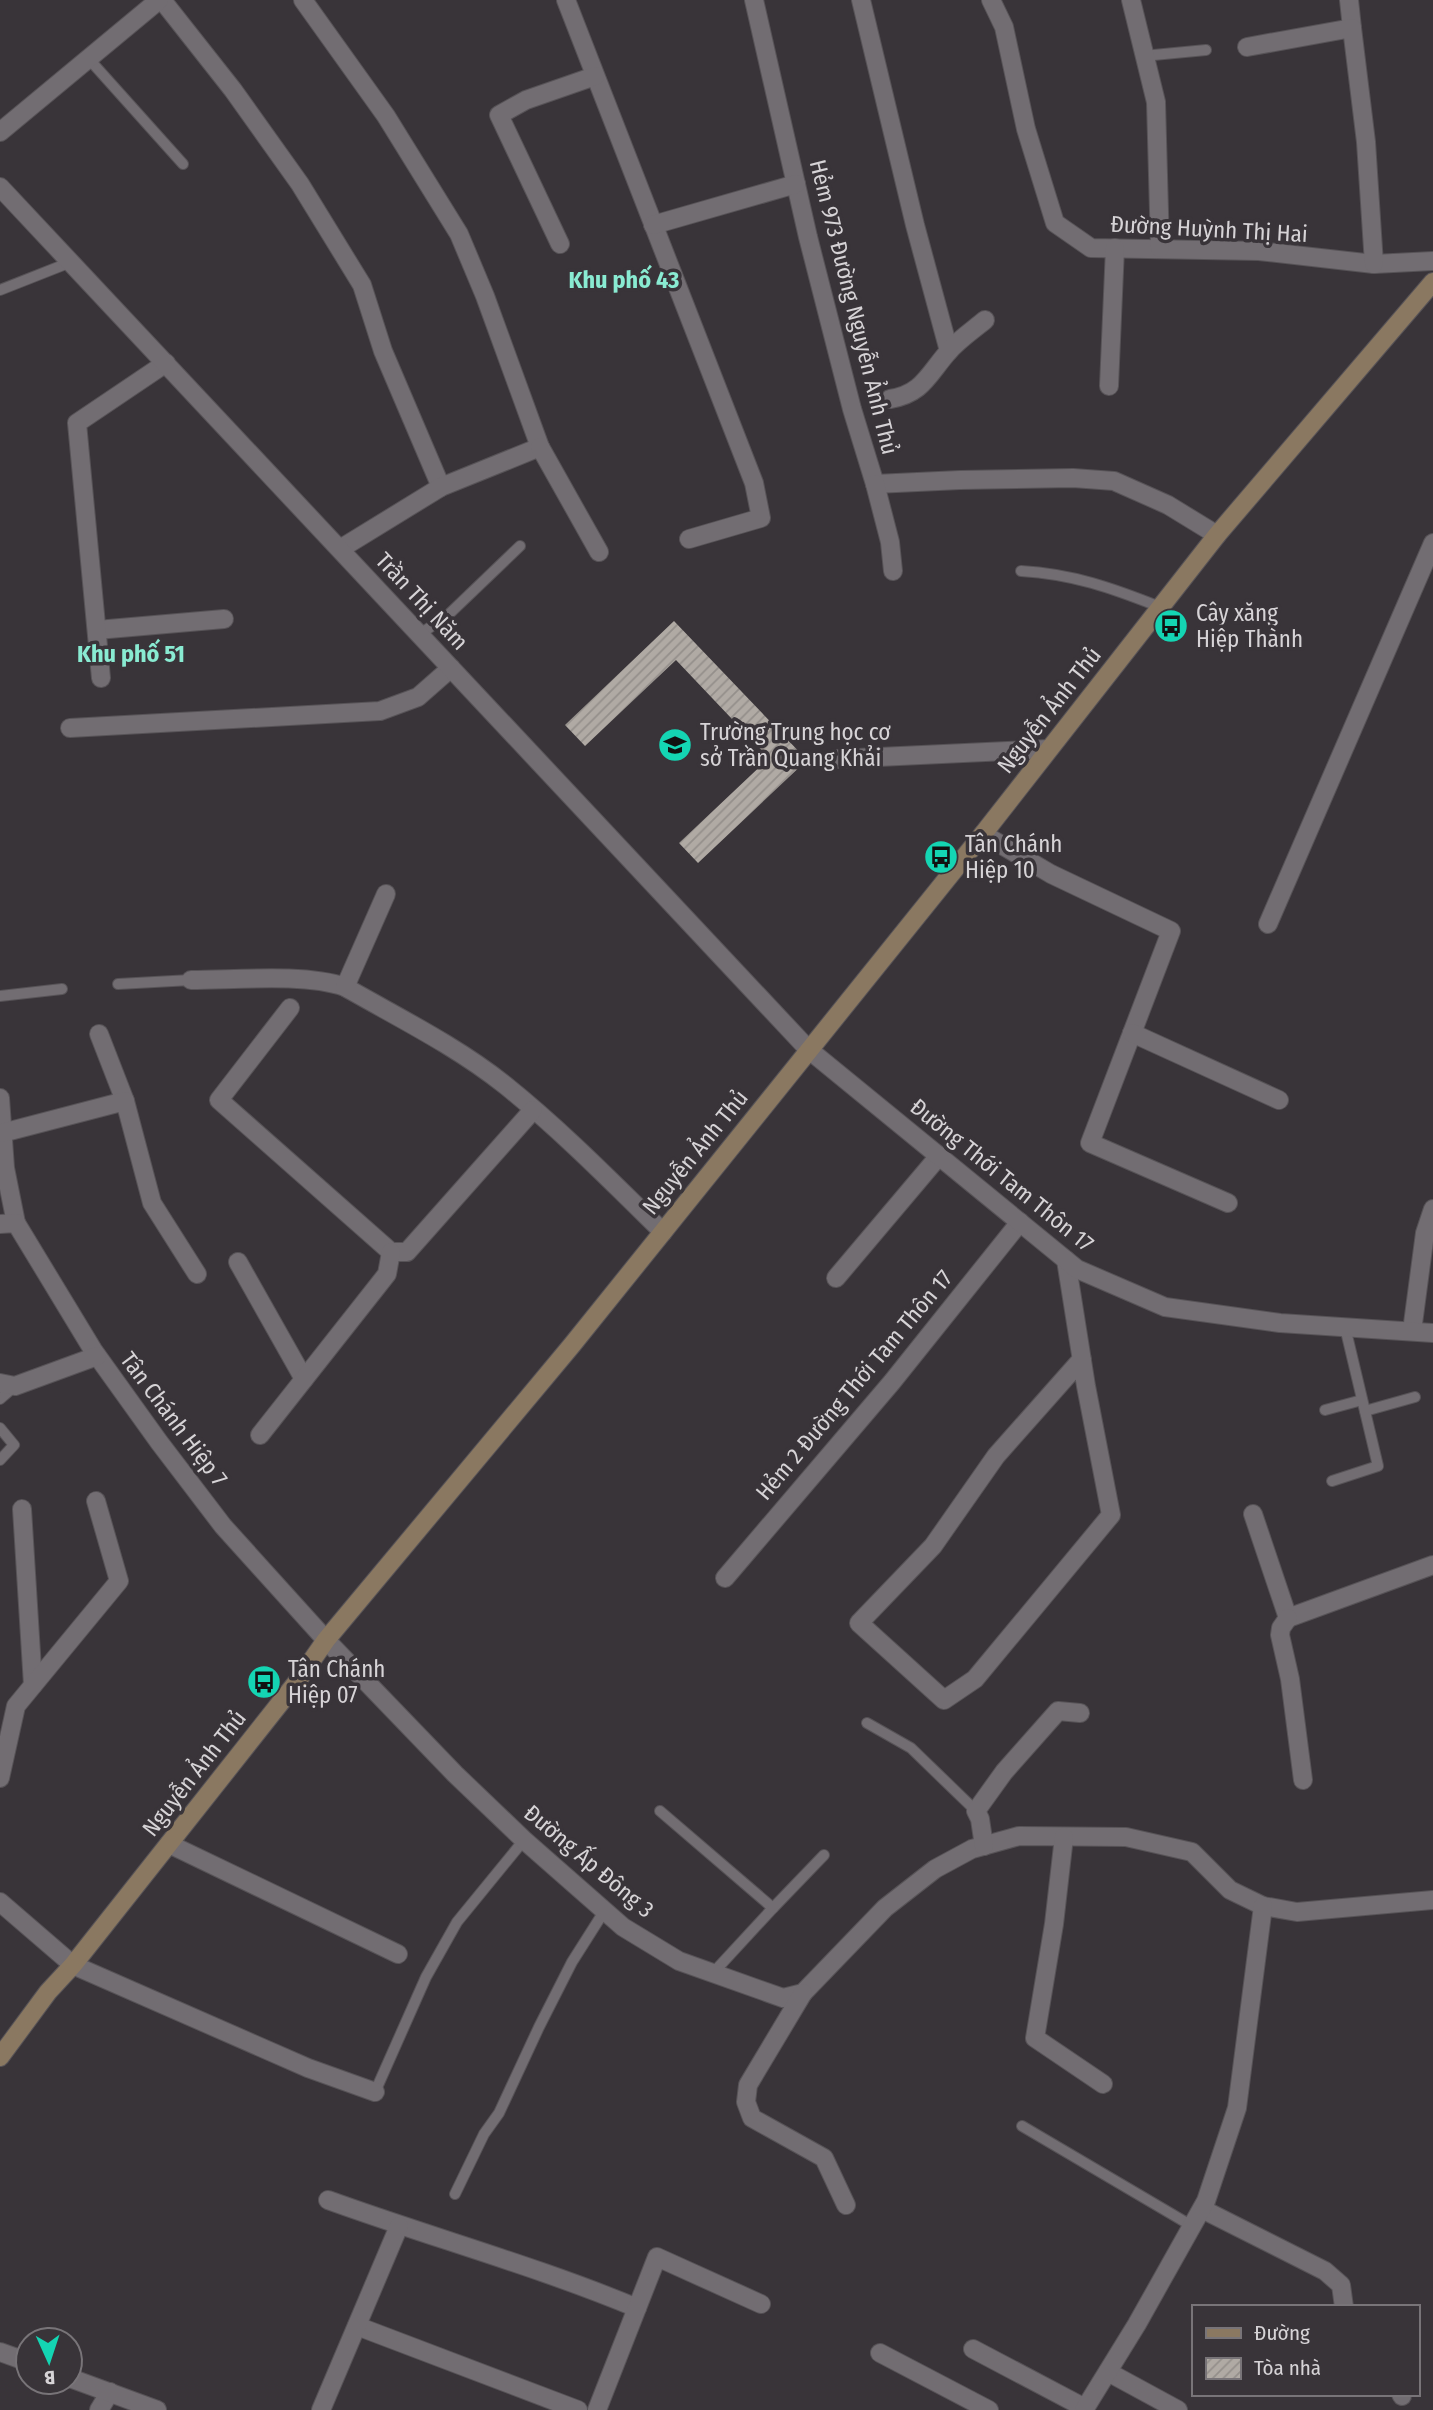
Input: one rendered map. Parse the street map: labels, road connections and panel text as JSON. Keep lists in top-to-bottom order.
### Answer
{
  "streets": {
    "main road": ["Nguyễn Ảnh Thủ"],
    "street": [
      "Đường Huỳnh Thị Hai",
      "Hẻm 973 Đường Nguyễn Ảnh Thủ",
      "Trần Thị Năm",
      "Đường Thới Tam Thôn 17",
      "Hẻm 2 Đường Thới Tam Thôn 17",
      "Tân Chánh Hiệp 7",
      "Đường Ấp Đông 3"
    ]
  },
  "crossings": [
    ["Hẻm 973 Đường Nguyễn Ảnh Thủ", "Nguyễn Ảnh Thủ"],
    ["Trần Thị Năm", "Nguyễn Ảnh Thủ"],
    ["Trần Thị Năm", "Đường Thới Tam Thôn 17"],
    ["Nguyễn Ảnh Thủ", "Đường Thới Tam Thôn 17"],
    ["Nguyễn Ảnh Thủ", "Tân Chánh Hiệp 7"],
    ["Nguyễn Ảnh Thủ", "Đường Ấp Đông 3"],
    ["Đường Thới Tam Thôn 17", "Hẻm 2 Đường Thới Tam Thôn 17"],
    ["Tân Chánh Hiệp 7", "Đường Ấp Đông 3"]
  ],
  "districts": ["Khu phố 43", "Khu phố 51"],
  "places": {
    "bus stop": ["Cây xăng Hiệp Thành", "Tân Chánh Hiệp 10", "Tân Chánh Hiệp 07"],
    "school or university": ["Trường Trung học cơ sở Trần Quang Khải"]
  },
  "legend": ["Đường", "Tòa nhà"],
  "north": "bottom"
}
